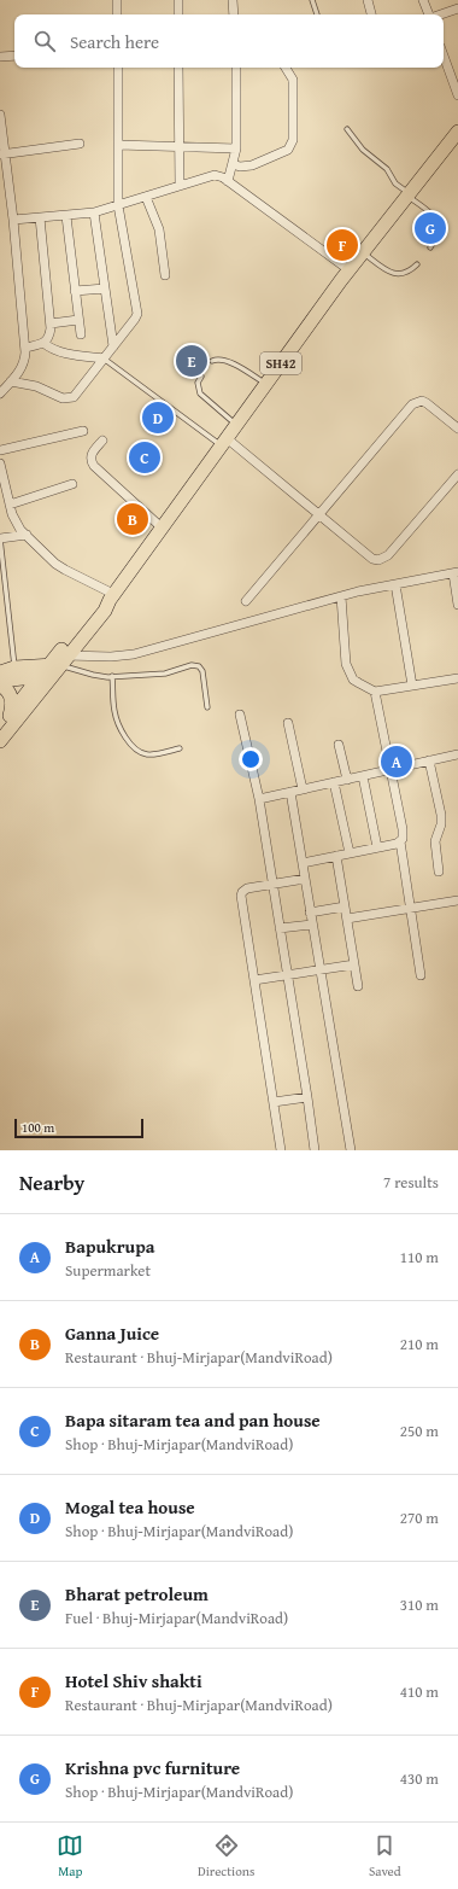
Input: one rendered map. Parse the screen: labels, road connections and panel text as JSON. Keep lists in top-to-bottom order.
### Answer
{
  "streets": {
    "main road": ["SH42"]
  },
  "scale_bar": "100 m",
  "page": {
    "search": "Search here",
    "pins": [
      "G",
      "F",
      "E",
      "D",
      "C",
      "B",
      "A"
    ],
    "scale": "100 m",
    "heading": ["Nearby", "7 results"],
    "list": [
      {
        "mark": "A",
        "name": "Bapukrupa",
        "note": "Supermarket",
        "value": "110 m"
      },
      {
        "mark": "B",
        "name": "Ganna Juice",
        "note": "Restaurant · Bhuj-Mirjapar(MandviRoad)",
        "value": "210 m"
      },
      {
        "mark": "C",
        "name": "Bapa sitaram tea and pan house",
        "note": "Shop · Bhuj-Mirjapar(MandviRoad)",
        "value": "250 m"
      },
      {
        "mark": "D",
        "name": "Mogal tea house",
        "note": "Shop · Bhuj-Mirjapar(MandviRoad)",
        "value": "270 m"
      },
      {
        "mark": "E",
        "name": "Bharat petroleum",
        "note": "Fuel · Bhuj-Mirjapar(MandviRoad)",
        "value": "310 m"
      },
      {
        "mark": "F",
        "name": "Hotel Shiv shakti",
        "note": "Restaurant · Bhuj-Mirjapar(MandviRoad)",
        "value": "410 m"
      },
      {
        "mark": "G",
        "name": "Krishna pvc furniture",
        "note": "Shop · Bhuj-Mirjapar(MandviRoad)",
        "value": "430 m"
      }
    ],
    "nav": ["Map", "Directions", "Saved"]
  }
}
